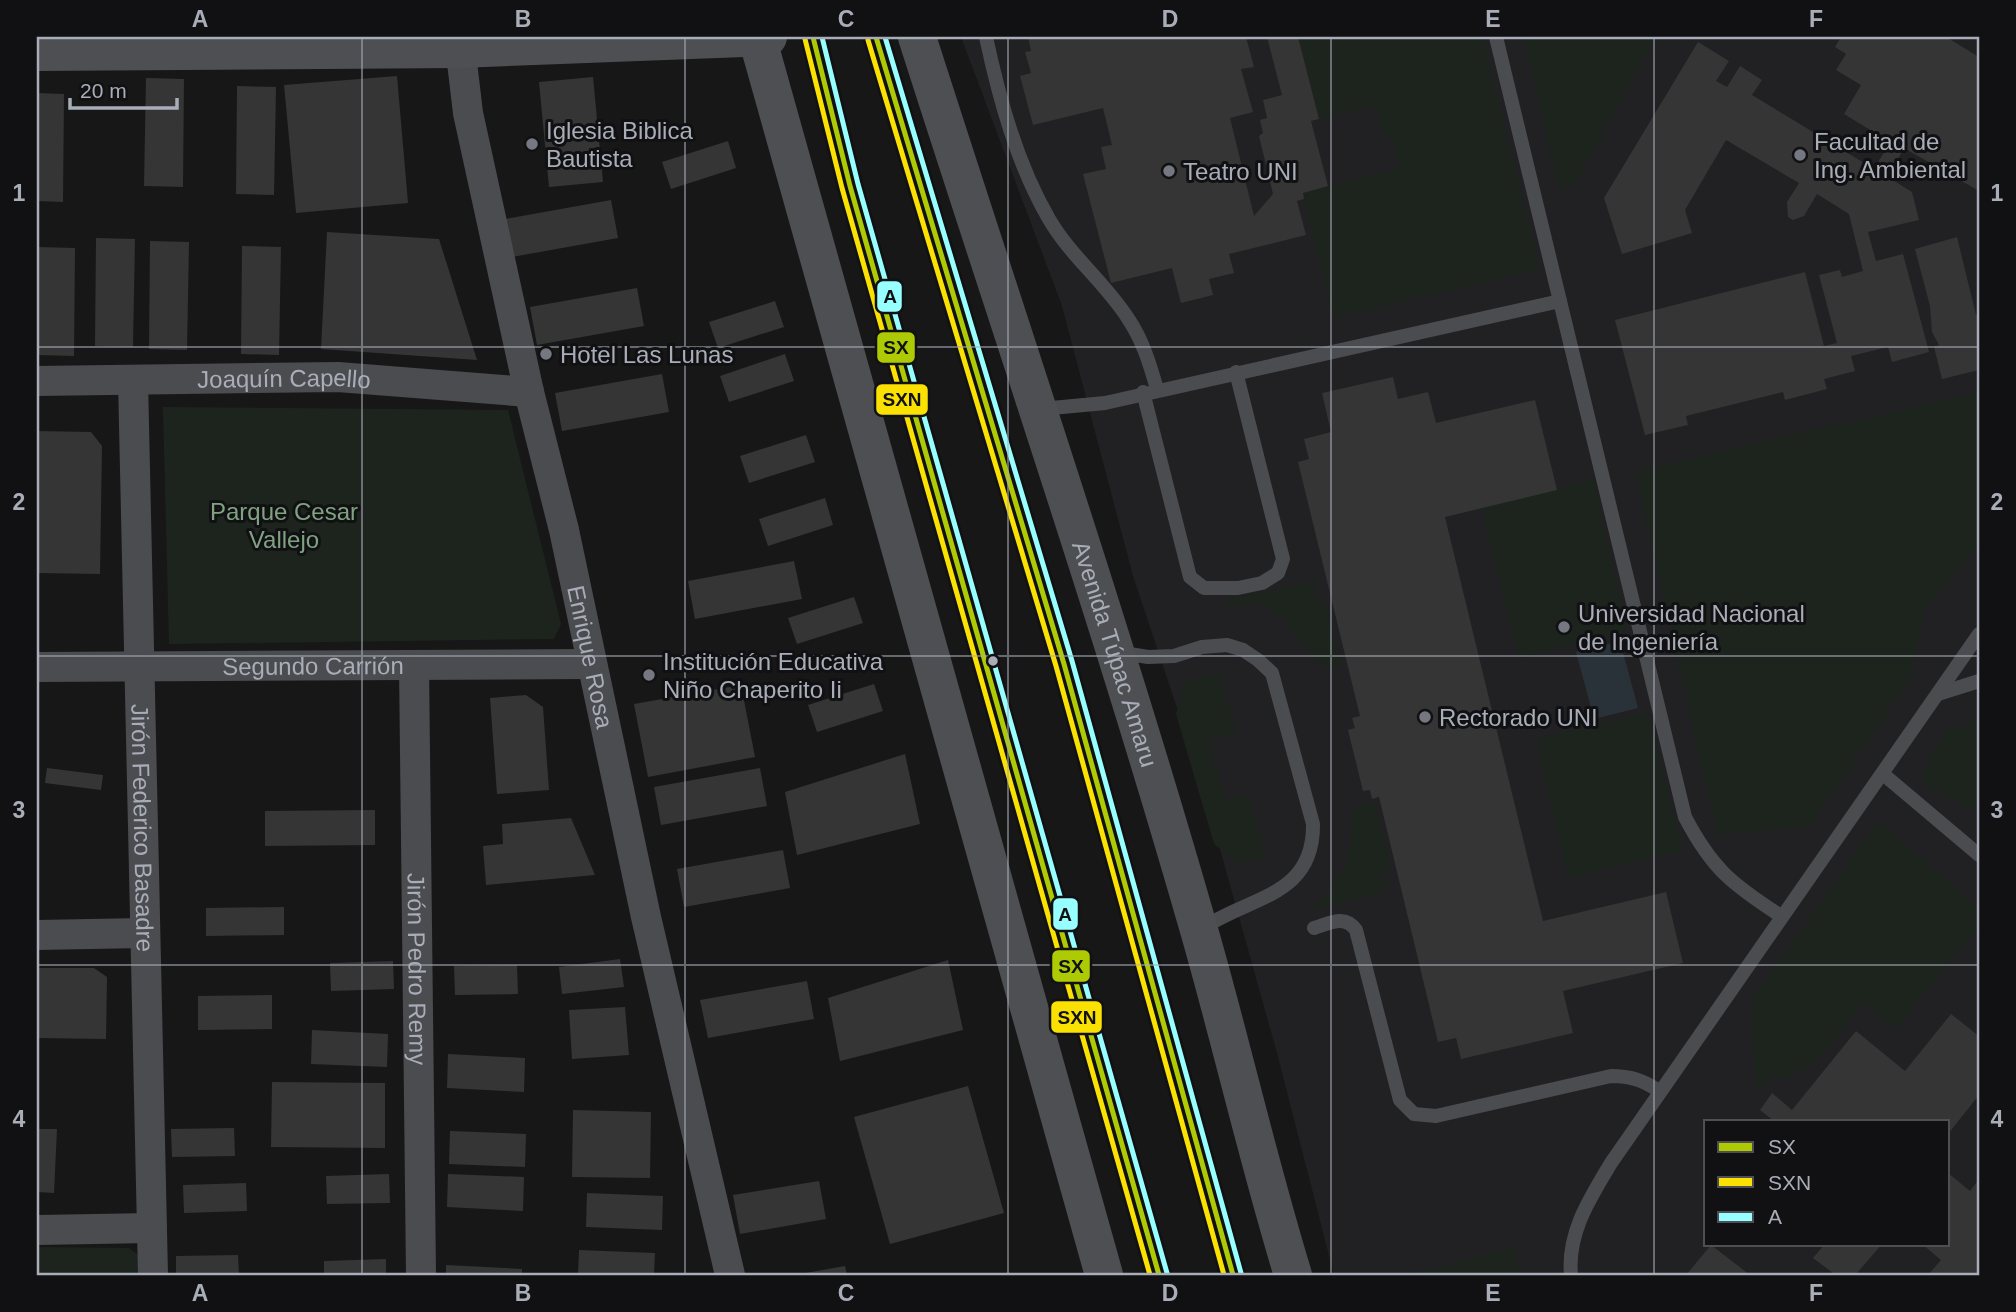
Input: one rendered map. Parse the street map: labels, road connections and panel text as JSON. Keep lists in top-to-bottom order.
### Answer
{
  "streets": {
    "main road": ["Avenida Túpac Amaru"],
    "street": [
      "Joaquín Capello",
      "Enrique Rosa",
      "Segundo Carrión",
      "Jirón Federico Basadre",
      "Jirón Pedro Remy"
    ]
  },
  "crossings": [
    ["Joaquín Capello", "Enrique Rosa"],
    ["Joaquín Capello", "Jirón Federico Basadre"],
    ["Enrique Rosa", "Segundo Carrión"],
    ["Segundo Carrión", "Jirón Federico Basadre"],
    ["Segundo Carrión", "Jirón Pedro Remy"]
  ],
  "parks": ["Parque Cesar Vallejo"],
  "places": [
    "Iglesia Biblica Bautista",
    "Facultad de Ing. Ambiental",
    "Teatro UNI",
    "Hotel Las Lunas",
    "Universidad Nacional de Ingeniería",
    "Institución Educativa Niño Chaperito Ii",
    "Rectorado UNI"
  ],
  "lines": ["transit line SX", "transit line A", "transit line SXN"],
  "legend": ["SX", "SXN", "A"],
  "scale_bar": "20 m",
  "grid": {
    "columns": [
      "A",
      "B",
      "C",
      "D",
      "E",
      "F"
    ],
    "rows": [
      "1",
      "2",
      "3",
      "4"
    ]
  }
}
